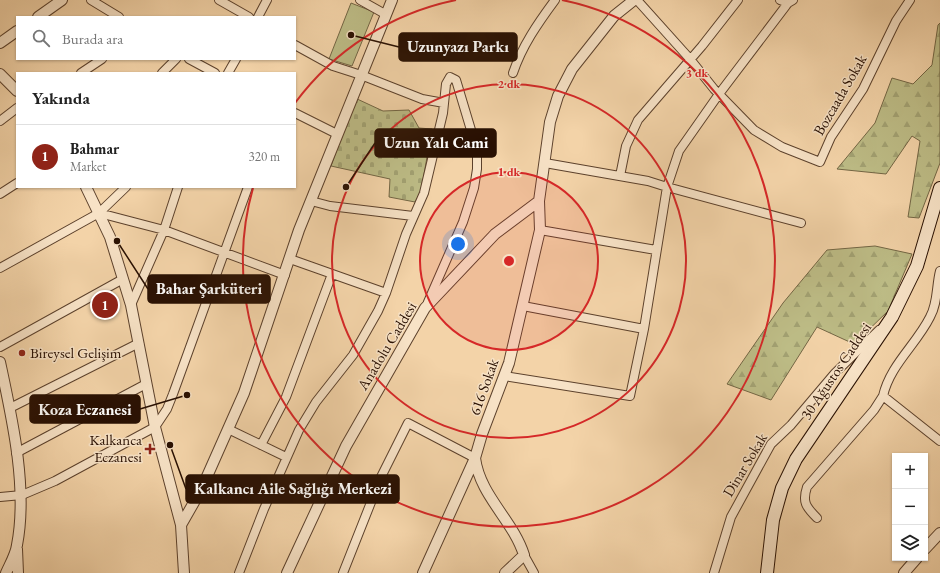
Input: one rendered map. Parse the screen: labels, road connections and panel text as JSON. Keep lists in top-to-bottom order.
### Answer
{
  "streets": {
    "main road": ["30 Ağustos Caddesi"],
    "street": [
      "Bozcaada Sokak",
      "Anadolu Caddesi",
      "616 Sokak",
      "Dinar Sokak"
    ]
  },
  "crossings": [
    ["Anadolu Caddesi", "616 Sokak"],
    ["30 Ağustos Caddesi", "Dinar Sokak"]
  ],
  "places": {
    "other": [
      "Uzunyazı Parkı",
      "Uzun Yalı Cami",
      "Bahar Şarküteri",
      "Bireysel Gelişim",
      "Koza Eczanesi",
      "Kalkancı Aile Sağlığı Merkezi"
    ],
    "health": ["Kalkanca Eczanesi"]
  },
  "page": {
    "search": "Burada ara",
    "heading": "Yakında",
    "list": [
      {
        "mark": "1",
        "name": "Bahmar",
        "note": "Market",
        "value": "320 m"
      }
    ],
    "pins": "1",
    "map_buttons": ["+", "−"]
  },
  "rings": ["3 dk", "2 dk", "1 dk"]
}
